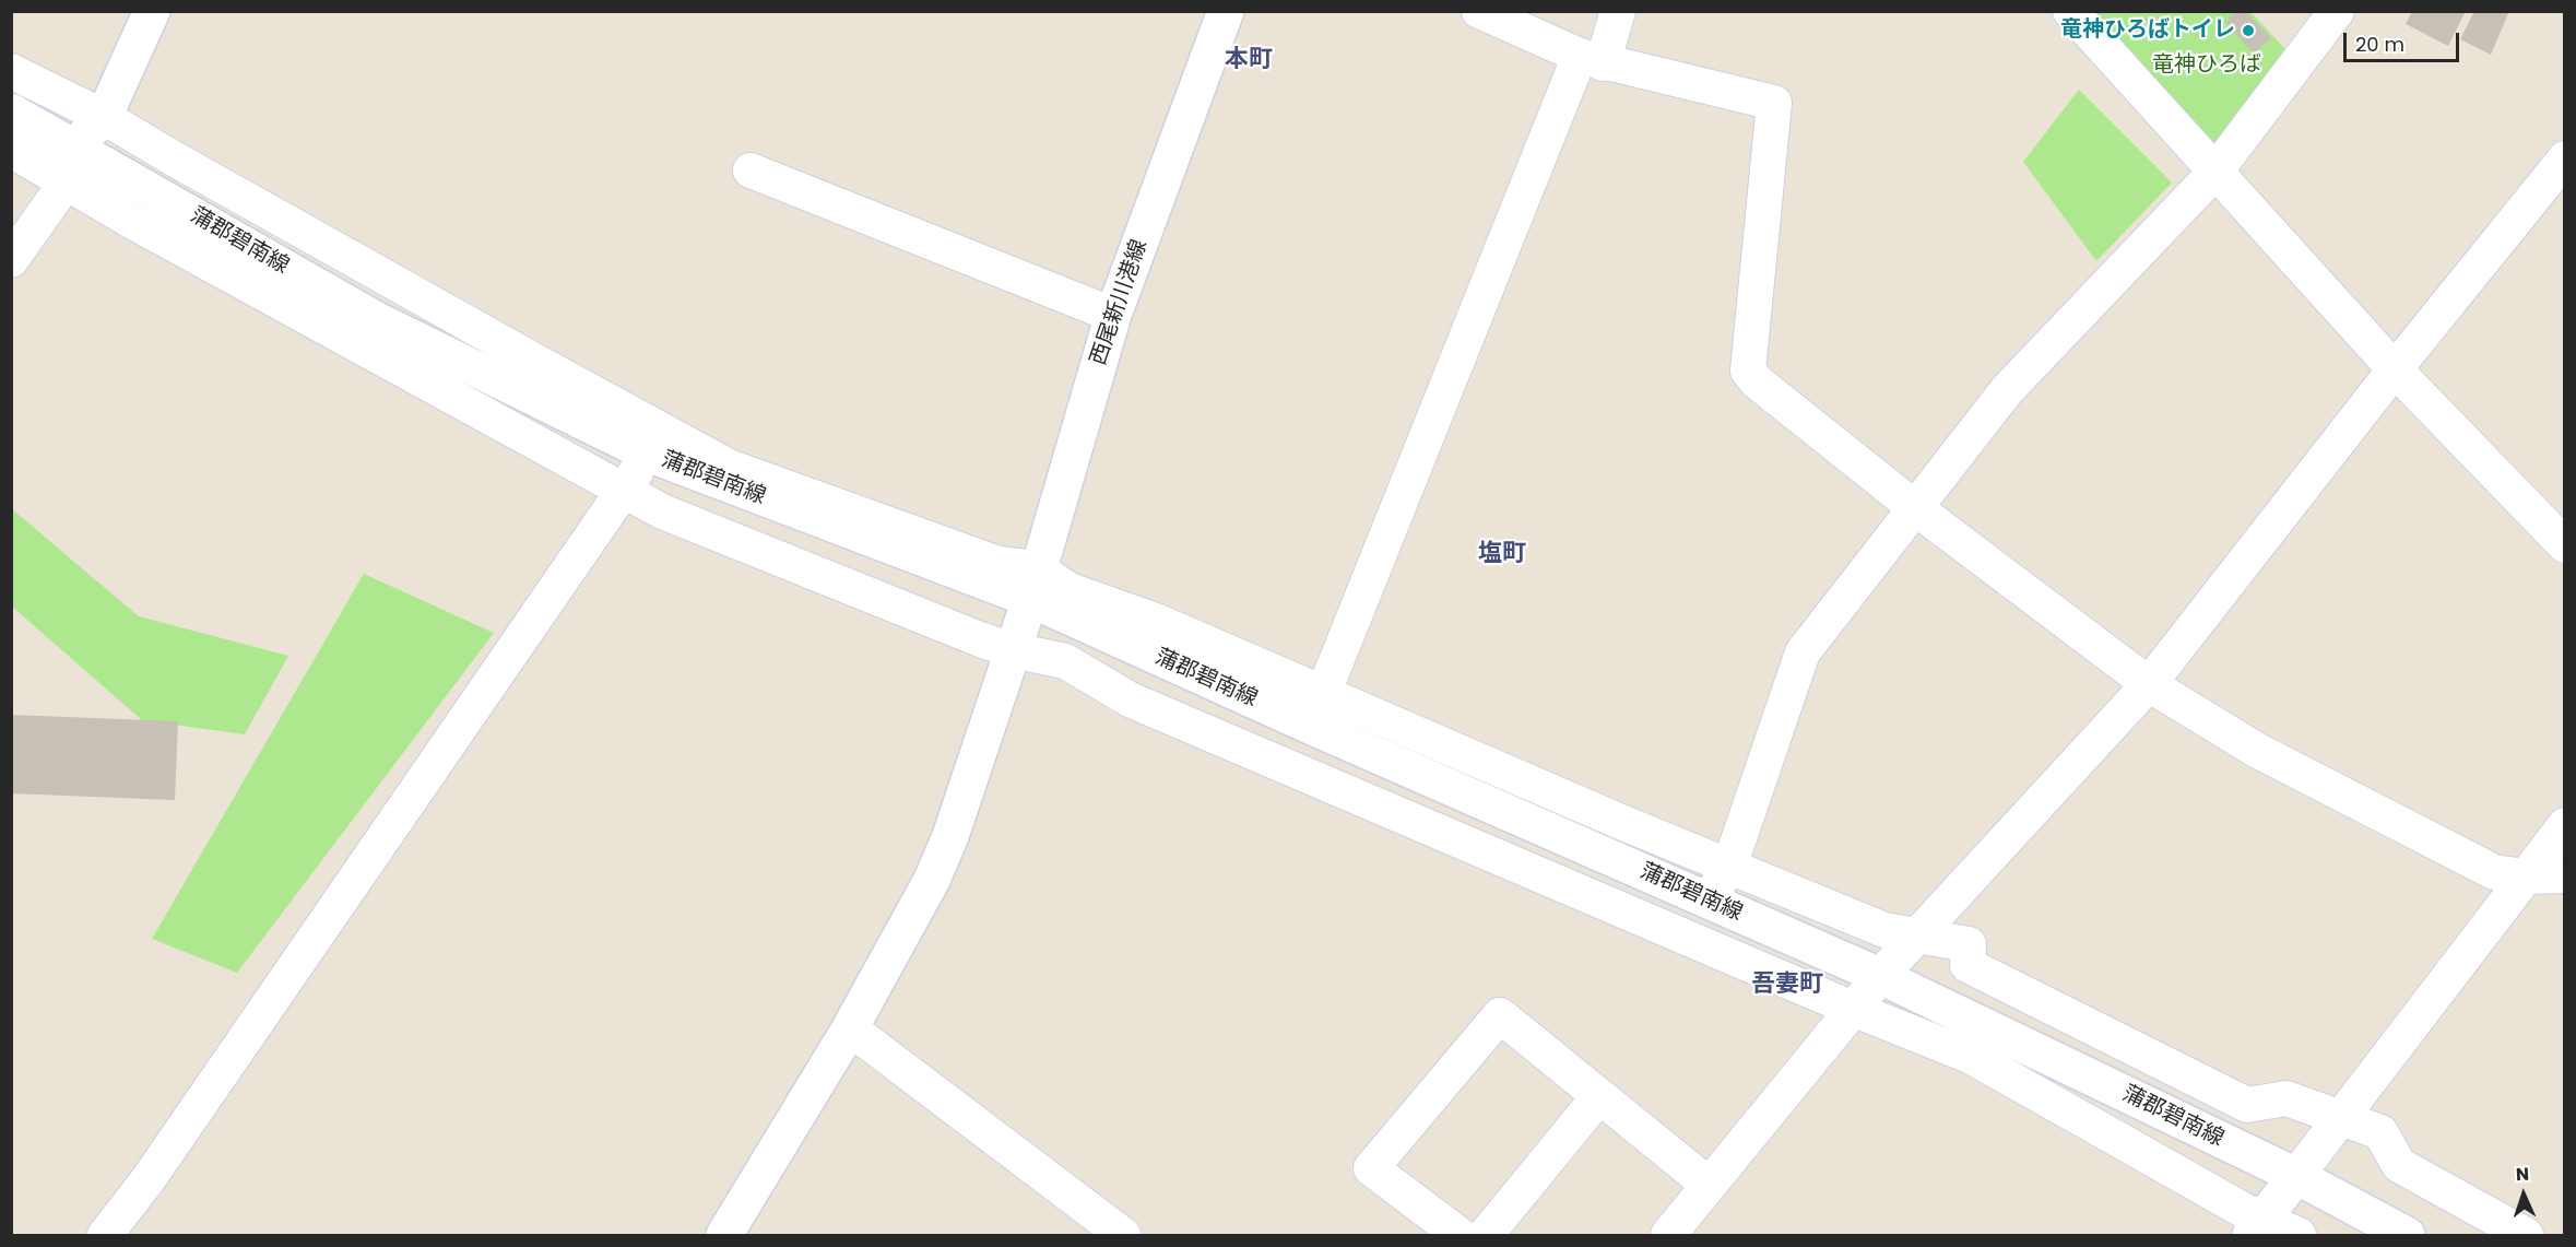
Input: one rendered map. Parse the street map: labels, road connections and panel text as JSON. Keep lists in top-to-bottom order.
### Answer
{
  "streets": {
    "main road": ["蒲郡碧南線", "西尾新川港線"]
  },
  "crossings": [
    ["蒲郡碧南線", "西尾新川港線"]
  ],
  "districts": ["本町", "塩町", "吾妻町"],
  "parks": ["竜神ひろば"],
  "places": ["竜神ひろばトイレ"],
  "scale_bar": "20 m",
  "north": "top"
}
